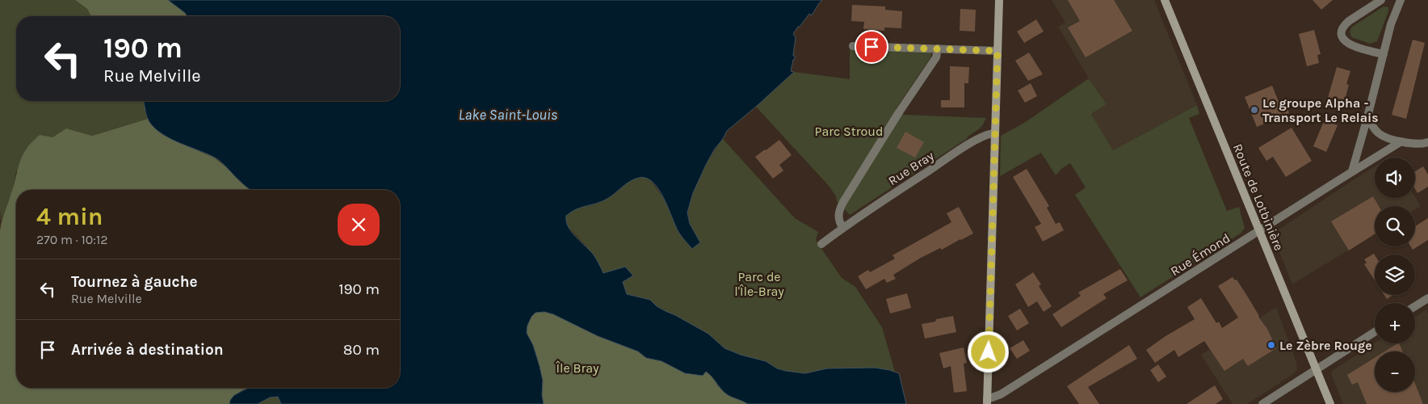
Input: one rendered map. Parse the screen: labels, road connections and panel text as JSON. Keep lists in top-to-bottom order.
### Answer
{
  "streets": {
    "main road": ["Route de Lotbinière"],
    "street": ["Rue Bray", "Rue Émond"]
  },
  "crossings": [
    ["Route de Lotbinière", "Rue Émond"]
  ],
  "water": ["Lake Saint-Louis"],
  "parks": ["Parc Stroud", "Parc de l'Île-Bray", "Île Bray"],
  "places": ["Le groupe Alpha - Transport Le Relais", "Le Zèbre Rouge"],
  "page": {
    "turn": ["190 m", "Rue Melville"],
    "map_buttons": ["+", "−"],
    "heading": ["4 min", "270 m · 10:12"],
    "list": [
      {
        "name": "Tournez à gauche",
        "note": "Rue Melville",
        "value": "190 m"
      },
      {
        "name": "Arrivée à destination",
        "value": "80 m"
      }
    ]
  }
}
